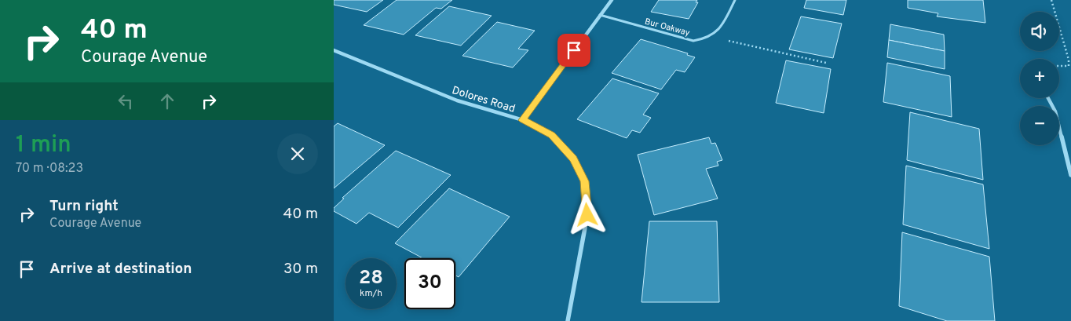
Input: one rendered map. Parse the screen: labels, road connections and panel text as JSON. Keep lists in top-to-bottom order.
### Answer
{
  "streets": {
    "street": ["Dolores Road"],
    "lane": ["Bur Oakway"]
  },
  "page": {
    "turn": ["40 m", "Courage Avenue"],
    "map_buttons": ["+", "−"],
    "heading": ["1 min", "70 m · 08:23"],
    "list": [
      {
        "name": "Turn right",
        "note": "Courage Avenue",
        "value": "40 m"
      },
      {
        "name": "Arrive at destination",
        "value": "30 m"
      }
    ],
    "speed": "28 km/h",
    "limit": "30"
  }
}
